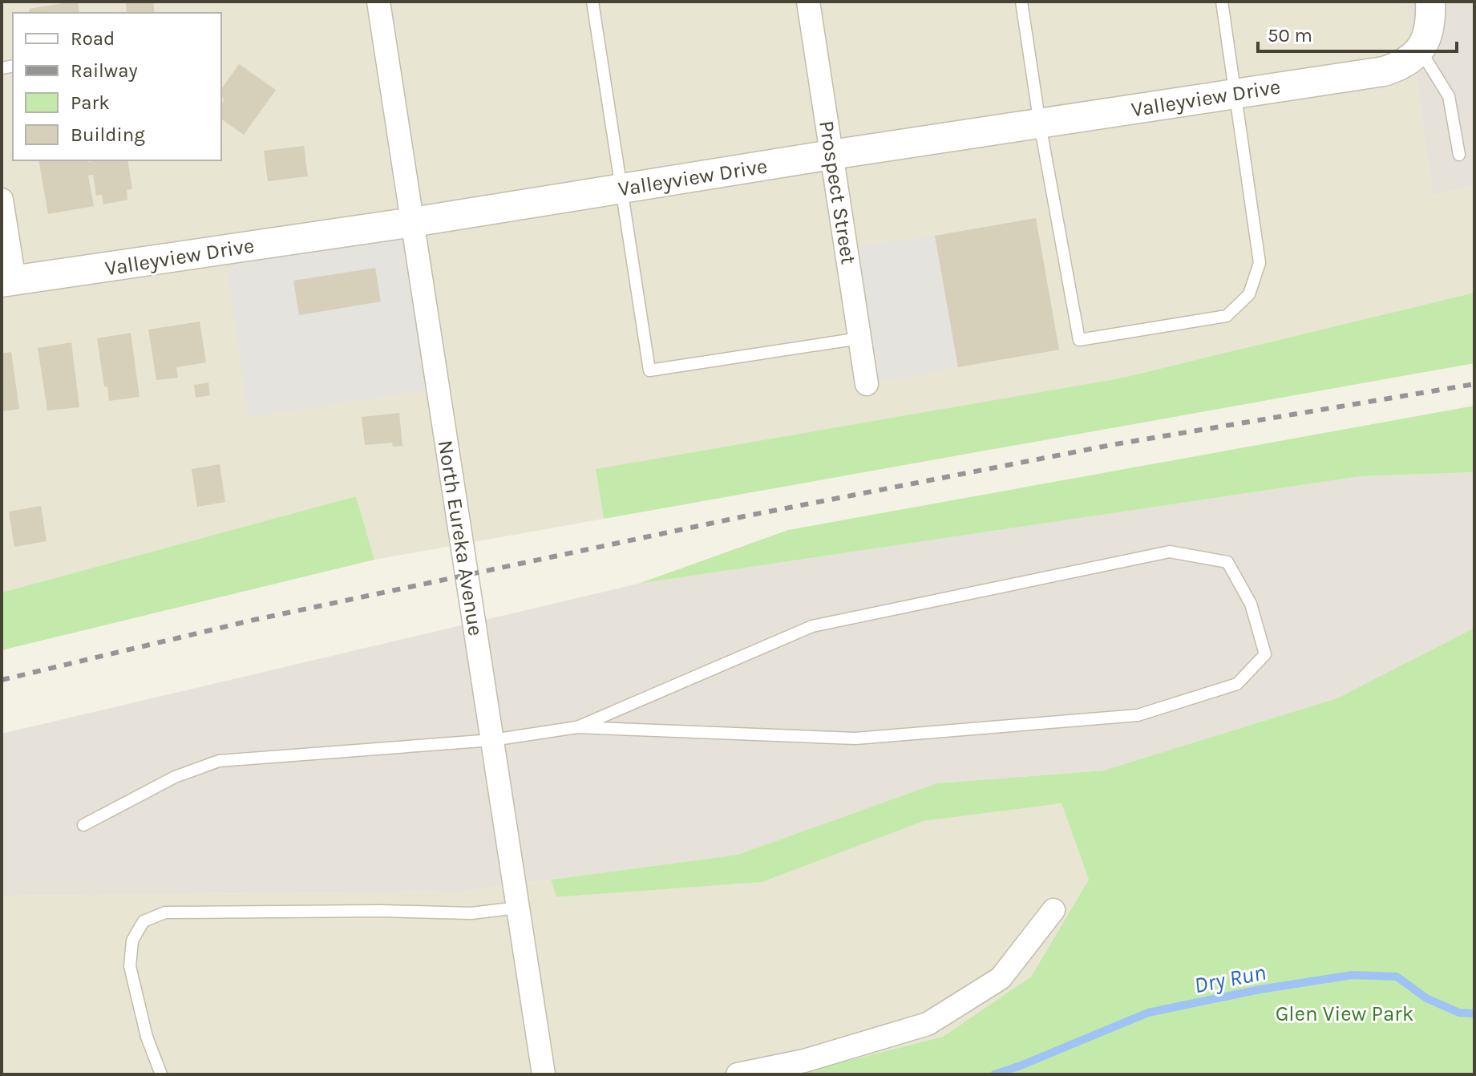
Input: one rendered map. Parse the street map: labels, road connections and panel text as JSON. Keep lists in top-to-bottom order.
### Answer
{
  "streets": {
    "street": ["Valleyview Drive", "Prospect Street", "North Eureka Avenue"]
  },
  "crossings": [
    ["Valleyview Drive", "Prospect Street"],
    ["Valleyview Drive", "North Eureka Avenue"]
  ],
  "water": ["Dry Run"],
  "parks": ["Glen View Park"],
  "legend": [
    "Road",
    "Railway",
    "Park",
    "Building"
  ],
  "scale_bar": "50 m"
}
